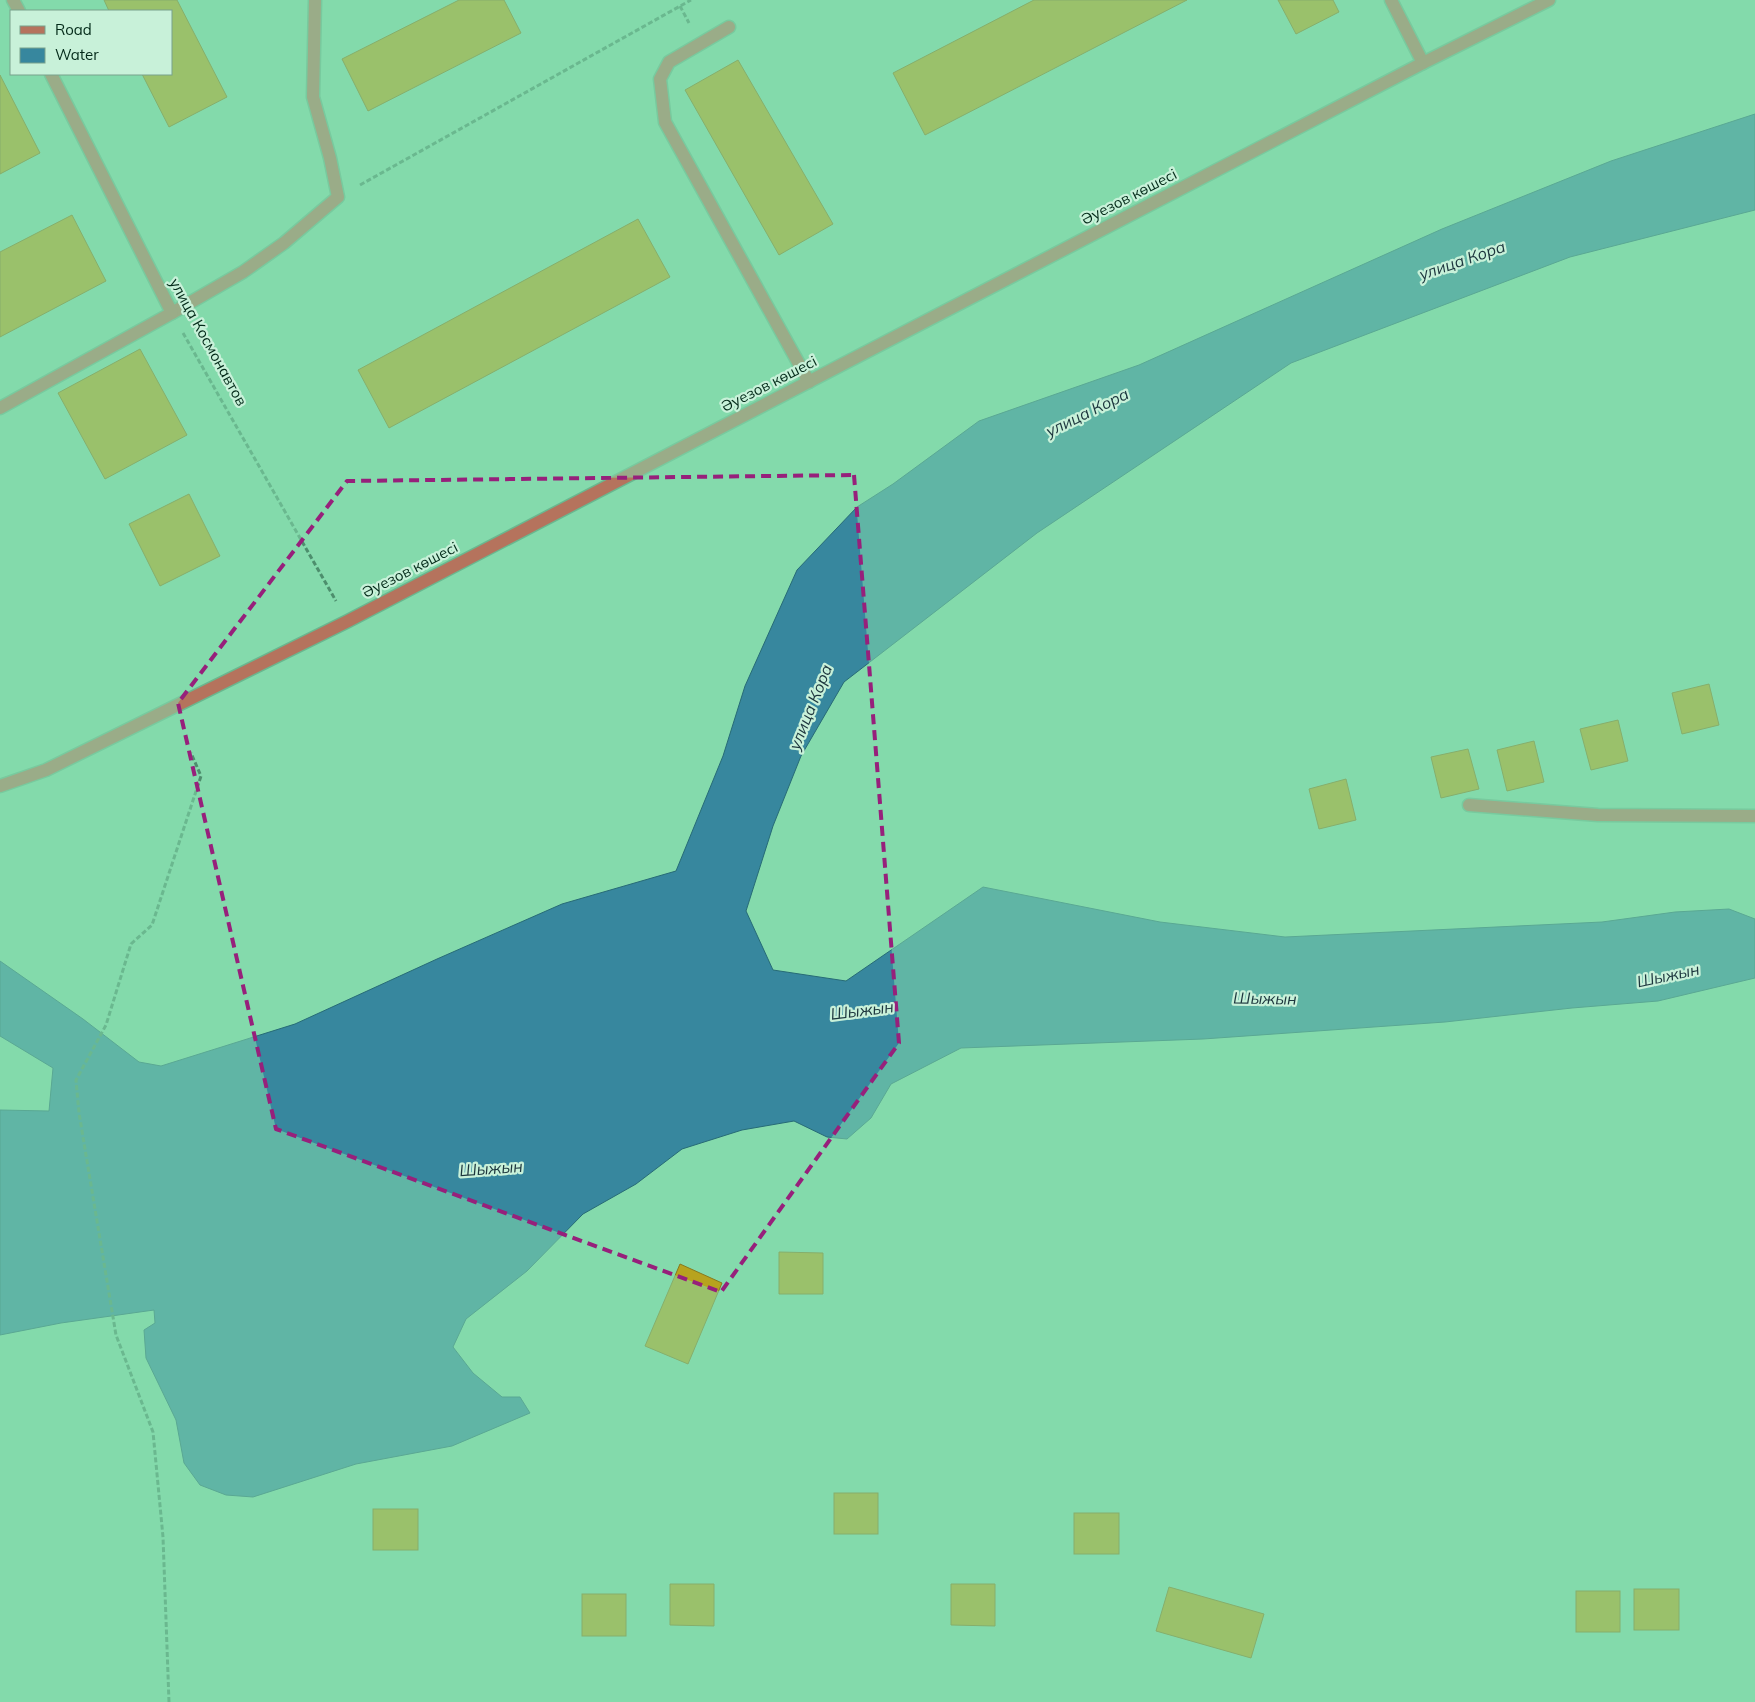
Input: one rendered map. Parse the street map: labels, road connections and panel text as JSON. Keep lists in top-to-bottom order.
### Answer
{
  "streets": {
    "street": ["Әуезов көшесі", "улица Космонавтов"]
  },
  "crossings": [
    ["Әуезов көшесі", "улица Космонавтов"]
  ],
  "water": ["улица Кора", "Шыжын"],
  "legend": ["Road", "Water"]
}
